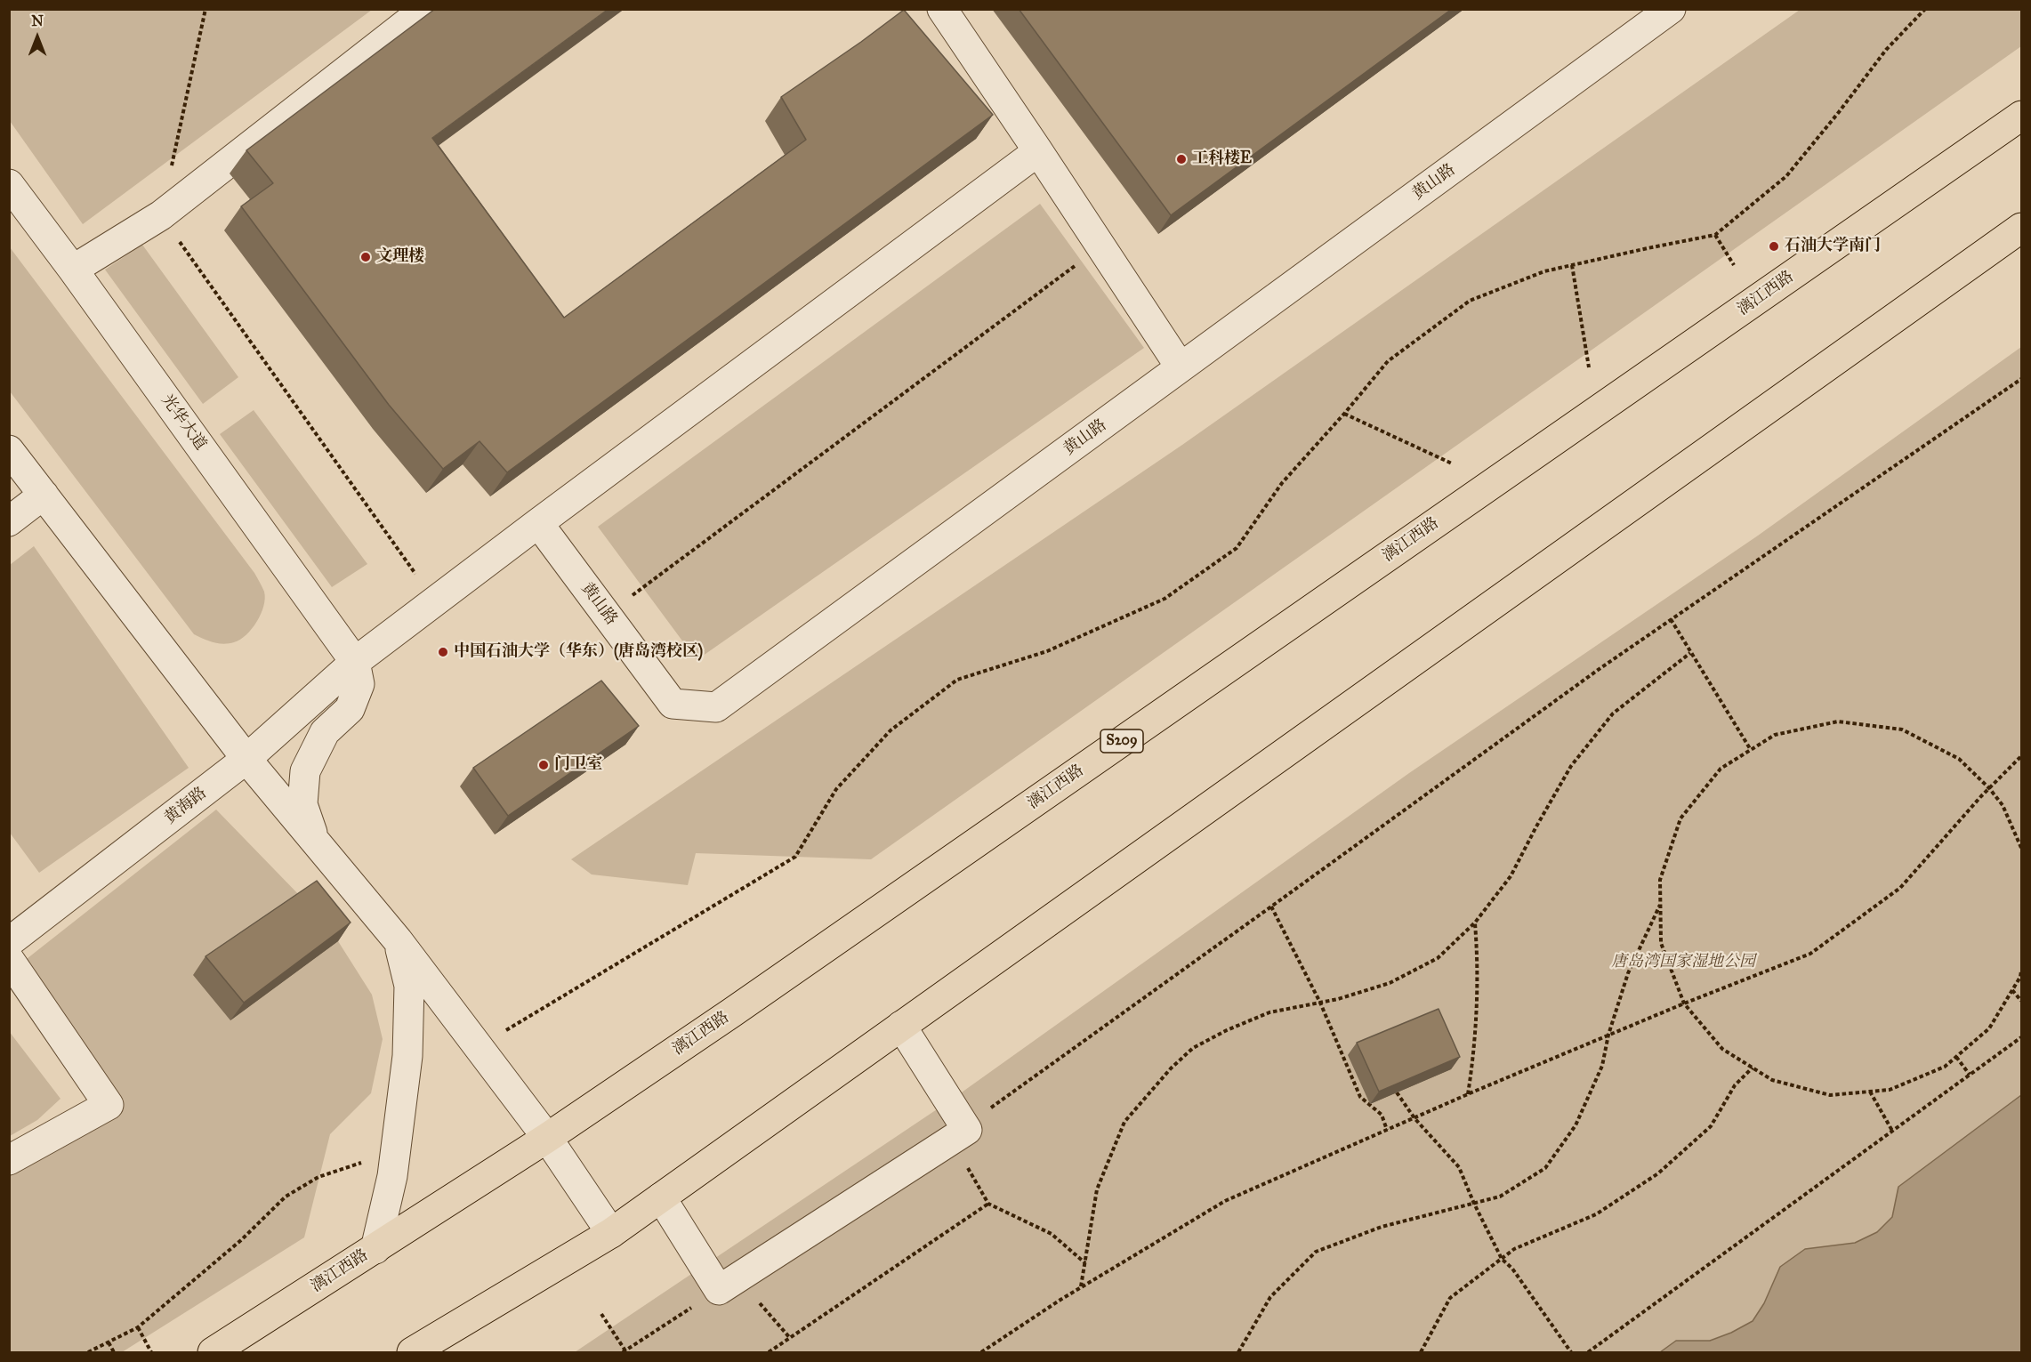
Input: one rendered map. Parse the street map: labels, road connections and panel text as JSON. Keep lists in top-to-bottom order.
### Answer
{
  "streets": {
    "main road": ["漓江西路", "S209"],
    "street": ["黄山路", "光华大道", "黄海路"]
  },
  "crossings": [
    ["黄山路", "黄海路"],
    ["光华大道", "黄海路"]
  ],
  "parks": ["唐岛湾国家湿地公园"],
  "places": [
    "工科楼E",
    "石油大学南门",
    "文理楼",
    "中国石油大学（华东）(唐岛湾校区)",
    "门卫室"
  ],
  "north": "top"
}
